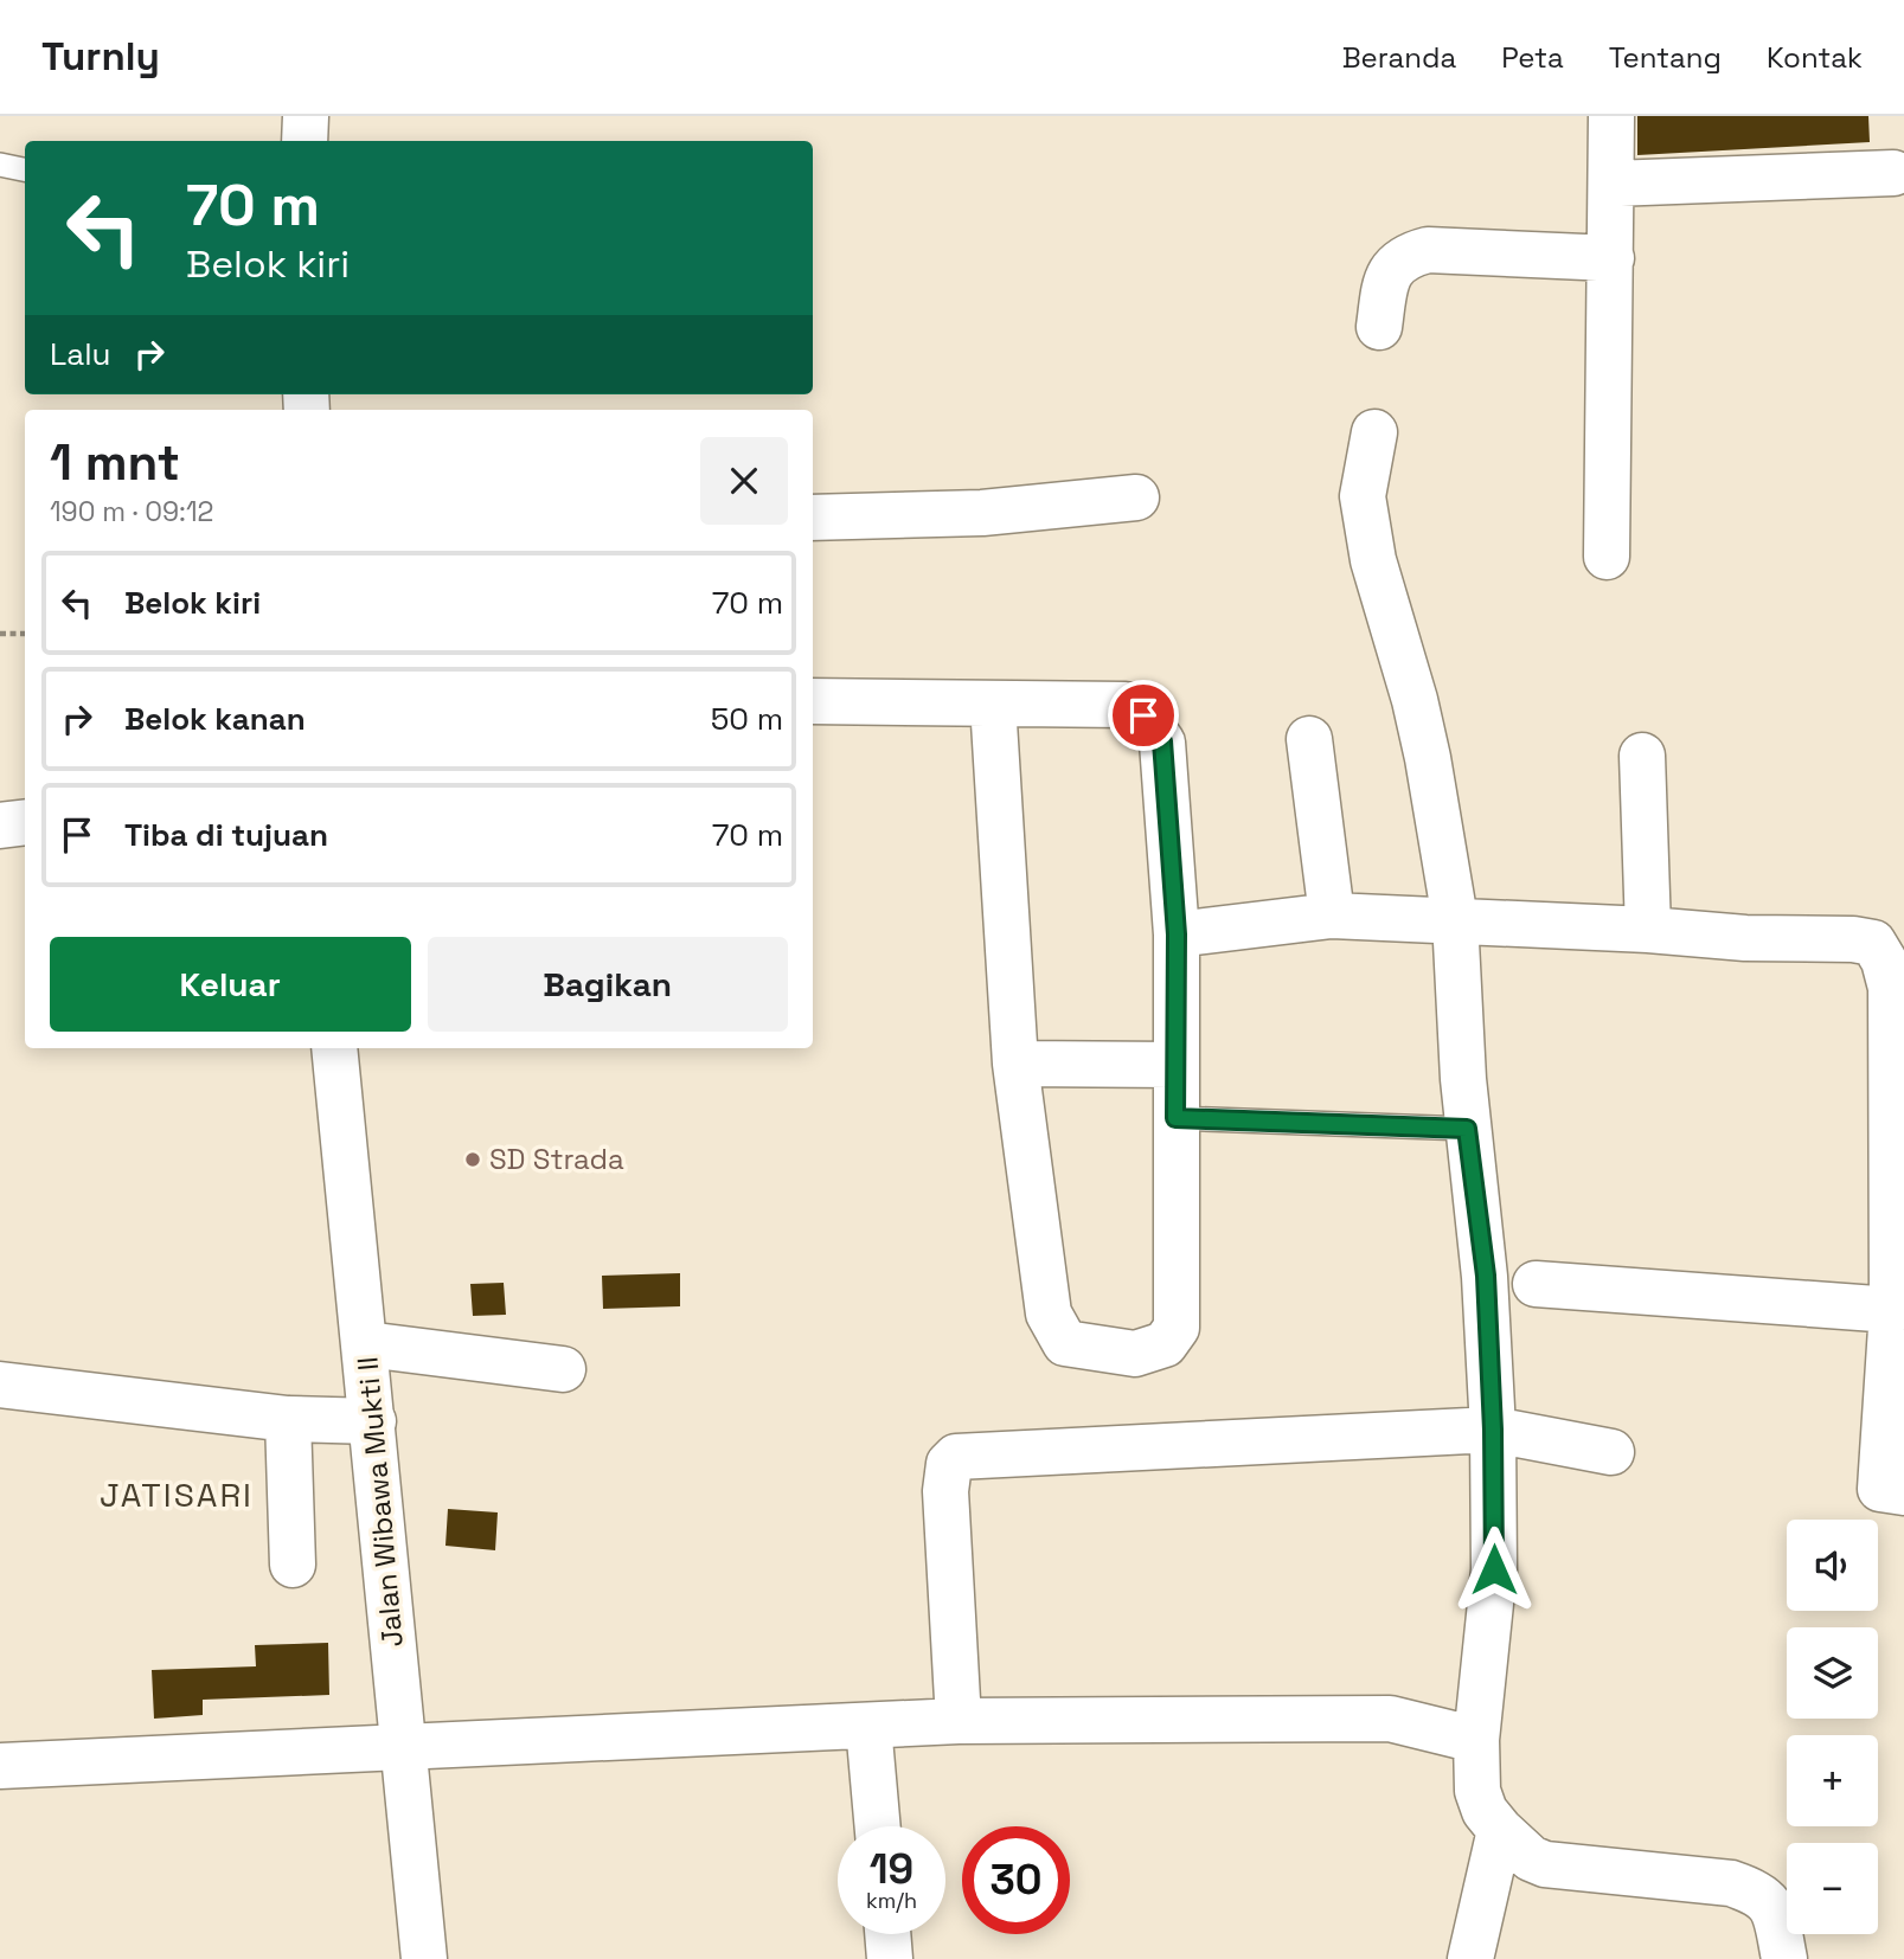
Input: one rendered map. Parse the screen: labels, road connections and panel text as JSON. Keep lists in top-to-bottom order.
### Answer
{
  "streets": {
    "street": ["Jalan Wibawa Mukti II"]
  },
  "districts": ["JATISARI"],
  "places": ["SD Strada"],
  "page": {
    "header": "Turnly",
    "nav": [
      "Beranda",
      "Peta",
      "Tentang",
      "Kontak"
    ],
    "turn": ["70 m", "Belok kiri"],
    "then": "Lalu",
    "heading": ["1 mnt", "190 m · 09:12"],
    "list": [
      {
        "name": "Belok kiri",
        "value": "70 m"
      },
      {
        "name": "Belok kanan",
        "value": "50 m"
      },
      {
        "name": "Tiba di tujuan",
        "value": "70 m"
      }
    ],
    "buttons": ["Keluar", "Bagikan"],
    "map_buttons": ["+", "−"],
    "speed": "19 km/h",
    "limit": "30"
  }
}
